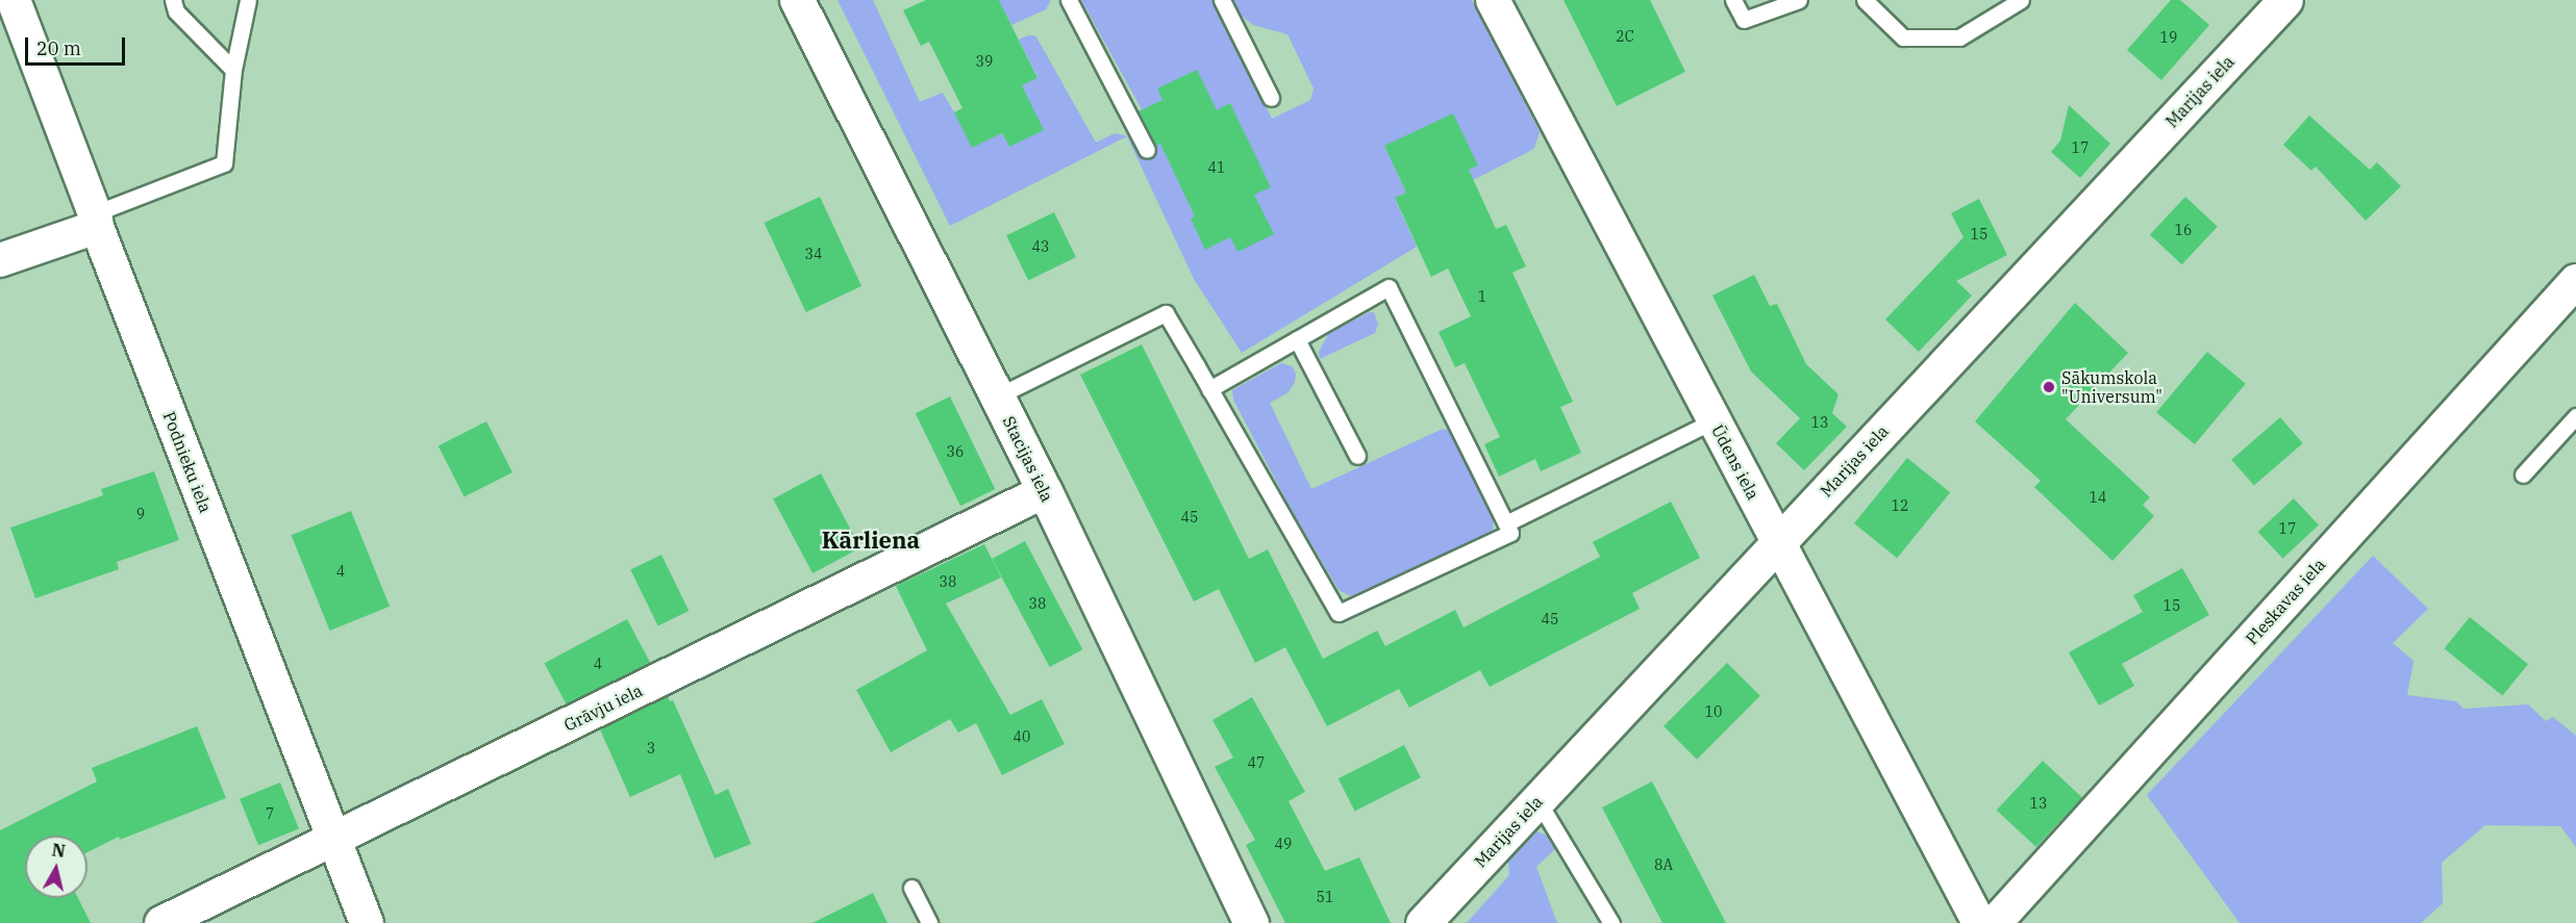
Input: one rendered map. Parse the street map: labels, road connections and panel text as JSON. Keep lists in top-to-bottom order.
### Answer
{
  "streets": {
    "street": [
      "Marijas iela",
      "Stacijas iela",
      "Podnieku iela",
      "Ūdens iela",
      "Pleskavas iela",
      "Grāvju iela"
    ]
  },
  "crossings": [
    ["Marijas iela", "Ūdens iela"],
    ["Stacijas iela", "Grāvju iela"],
    ["Podnieku iela", "Grāvju iela"]
  ],
  "districts": ["Kārliena"],
  "places": ["Sākumskola \"Universum\""],
  "house_numbers": [
    "2C",
    "19",
    "39",
    "17",
    "41",
    "16",
    "15",
    "43",
    "34",
    "1",
    "13",
    "36",
    "14",
    "12",
    "9",
    "45",
    "17",
    "4",
    "38",
    "38",
    "15",
    "45",
    "4",
    "10",
    "40",
    "3",
    "47",
    "13",
    "7",
    "49",
    "8A",
    "51"
  ],
  "scale_bar": "20 m",
  "north": "top"
}
